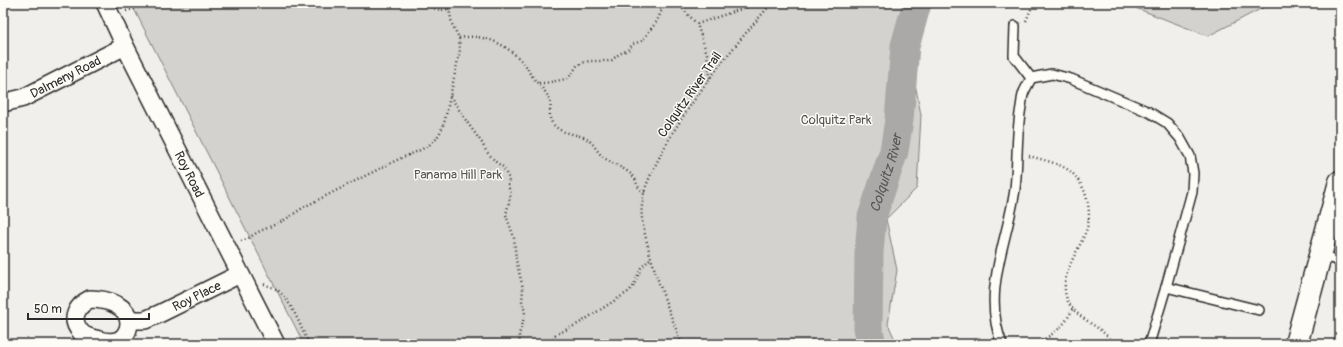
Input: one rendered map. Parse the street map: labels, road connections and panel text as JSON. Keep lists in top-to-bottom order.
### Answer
{
  "streets": {
    "street": ["Dalmeny Road", "Roy Road", "Roy Place"],
    "path": ["Colquitz River Trail"]
  },
  "crossings": [
    ["Dalmeny Road", "Roy Road"],
    ["Roy Road", "Roy Place"]
  ],
  "water": ["Colquitz River"],
  "parks": ["Colquitz Park", "Panama Hill Park"],
  "scale_bar": "50 m"
}
